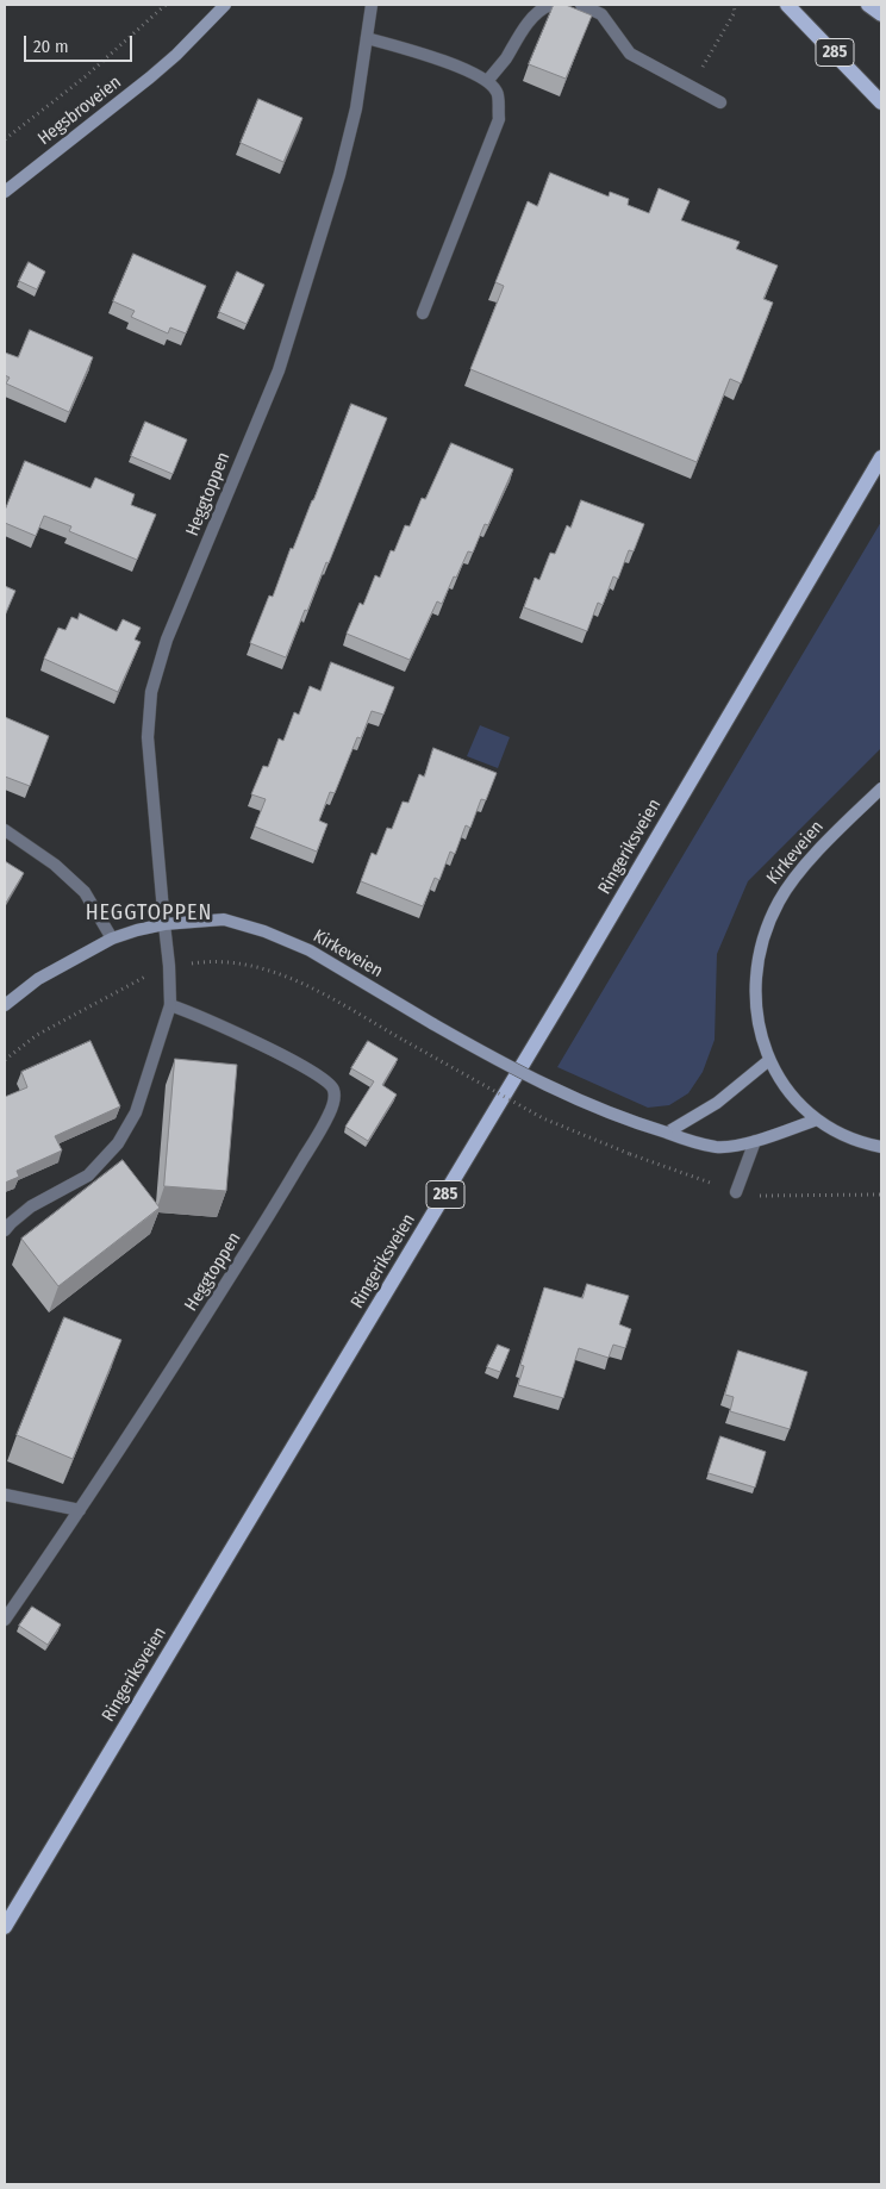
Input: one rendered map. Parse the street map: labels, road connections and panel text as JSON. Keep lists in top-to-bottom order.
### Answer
{
  "streets": {
    "main road": ["285", "Ringeriksveien"],
    "street": ["Hegsbroveien", "Heggtoppen", "Kirkeveien"]
  },
  "crossings": [
    ["Heggtoppen", "Kirkeveien"]
  ],
  "districts": ["HEGGTOPPEN"],
  "scale_bar": "20 m"
}
